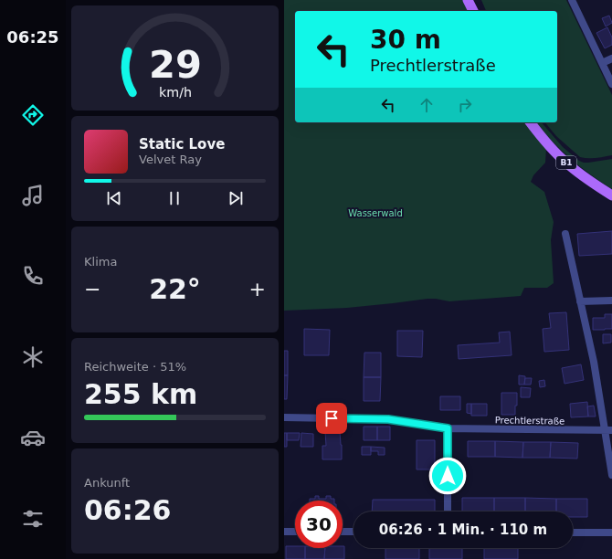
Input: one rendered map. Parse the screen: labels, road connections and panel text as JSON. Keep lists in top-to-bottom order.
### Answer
{
  "streets": {
    "main road": ["B1"],
    "street": ["Prechtlerstraße"]
  },
  "parks": ["Wasserwald"],
  "page": {
    "tabs": "06:25",
    "turn": ["30 m", "Prechtlerstraße"],
    "song": ["Static Love", "Velvet Ray"],
    "tile": [
      "Klima",
      ["Reichweite · 51%", "255 km"],
      ["Ankunft", "06:26"]
    ],
    "heat": ["−", "22°", "+"],
    "limit": "30",
    "trip": "06:26 · 1 Min. · 110 m",
    "gauge": ["29", "km/h"]
  }
}
